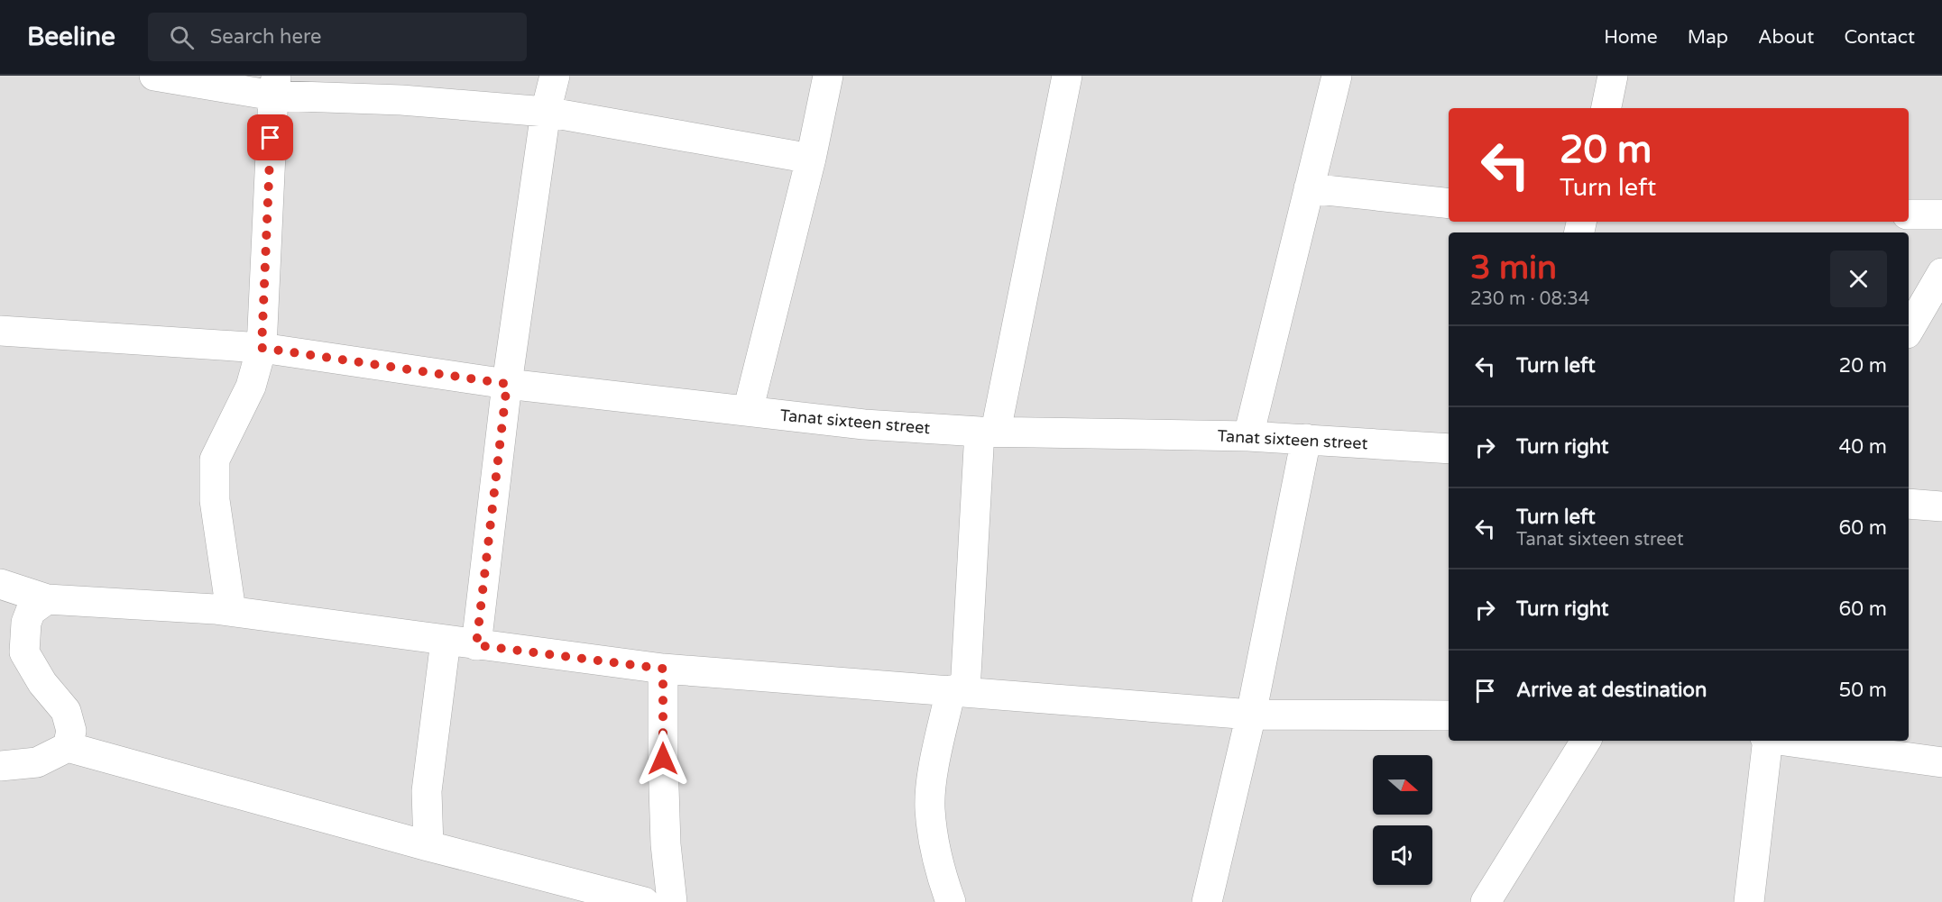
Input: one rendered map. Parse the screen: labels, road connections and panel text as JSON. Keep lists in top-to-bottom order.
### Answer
{
  "streets": {
    "street": ["Tanat sixteen street"]
  },
  "north": "right",
  "page": {
    "header": "Beeline",
    "search": "Search here",
    "nav": [
      "Home",
      "Map",
      "About",
      "Contact"
    ],
    "turn": ["20 m", "Turn left"],
    "heading": ["3 min", "230 m · 08:34"],
    "list": [
      {
        "name": "Turn left",
        "value": "20 m"
      },
      {
        "name": "Turn right",
        "value": "40 m"
      },
      {
        "name": "Turn left",
        "note": "Tanat sixteen street",
        "value": "60 m"
      },
      {
        "name": "Turn right",
        "value": "60 m"
      },
      {
        "name": "Arrive at destination",
        "value": "50 m"
      }
    ]
  }
}
